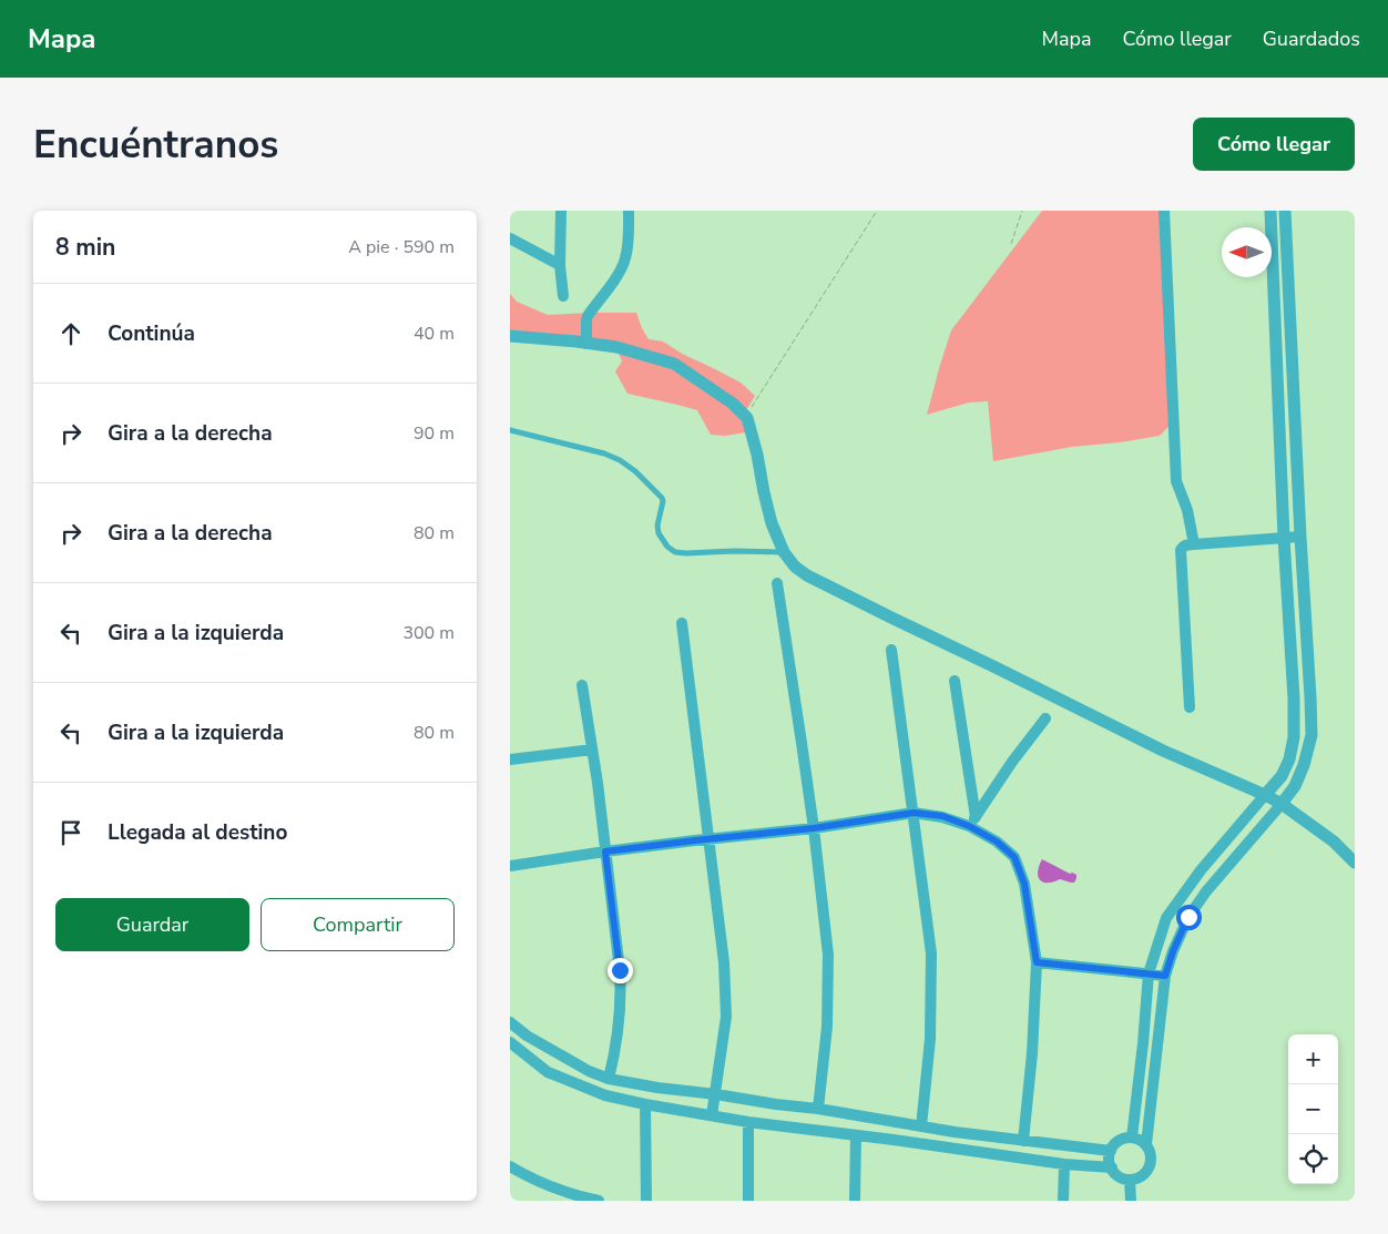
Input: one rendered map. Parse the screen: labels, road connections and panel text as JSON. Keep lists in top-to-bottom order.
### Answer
{
  "north": "left",
  "page": {
    "header": "Mapa",
    "nav": ["Mapa", "Cómo llegar", "Guardados"],
    "buttons": [
      "Cómo llegar",
      ["Guardar", "Compartir"]
    ],
    "title": "Encuéntranos",
    "heading": ["8 min", "A pie · 590 m"],
    "list": [
      ["Continúa", "40 m"],
      ["Gira a la derecha", "90 m"],
      ["Gira a la derecha", "80 m"],
      ["Gira a la izquierda", "300 m"],
      ["Gira a la izquierda", "80 m"],
      "Llegada al destino"
    ],
    "map_buttons": ["+", "−"]
  }
}
